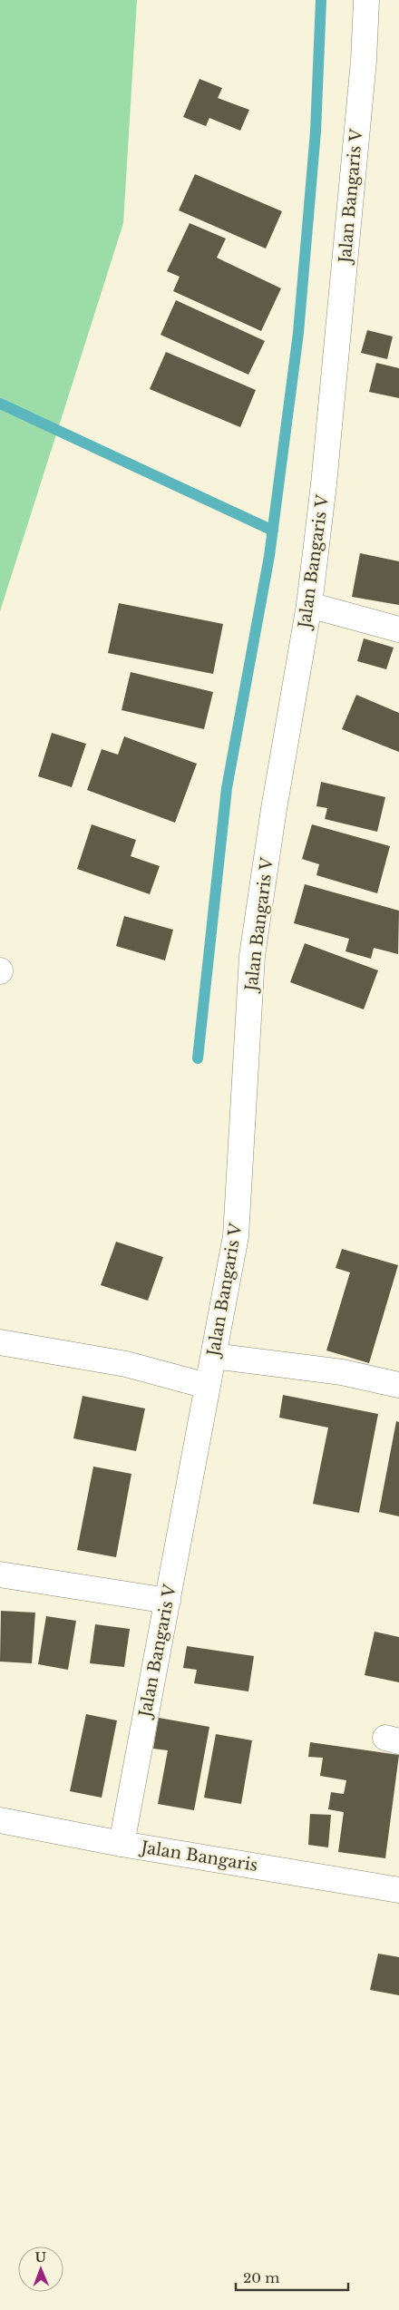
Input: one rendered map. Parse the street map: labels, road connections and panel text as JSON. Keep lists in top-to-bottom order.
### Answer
{
  "streets": {
    "street": ["Jalan Bangaris V", "Jalan Bangaris"]
  },
  "crossings": [
    ["Jalan Bangaris V", "Jalan Bangaris"]
  ],
  "scale_bar": "20 m",
  "north": "top"
}
